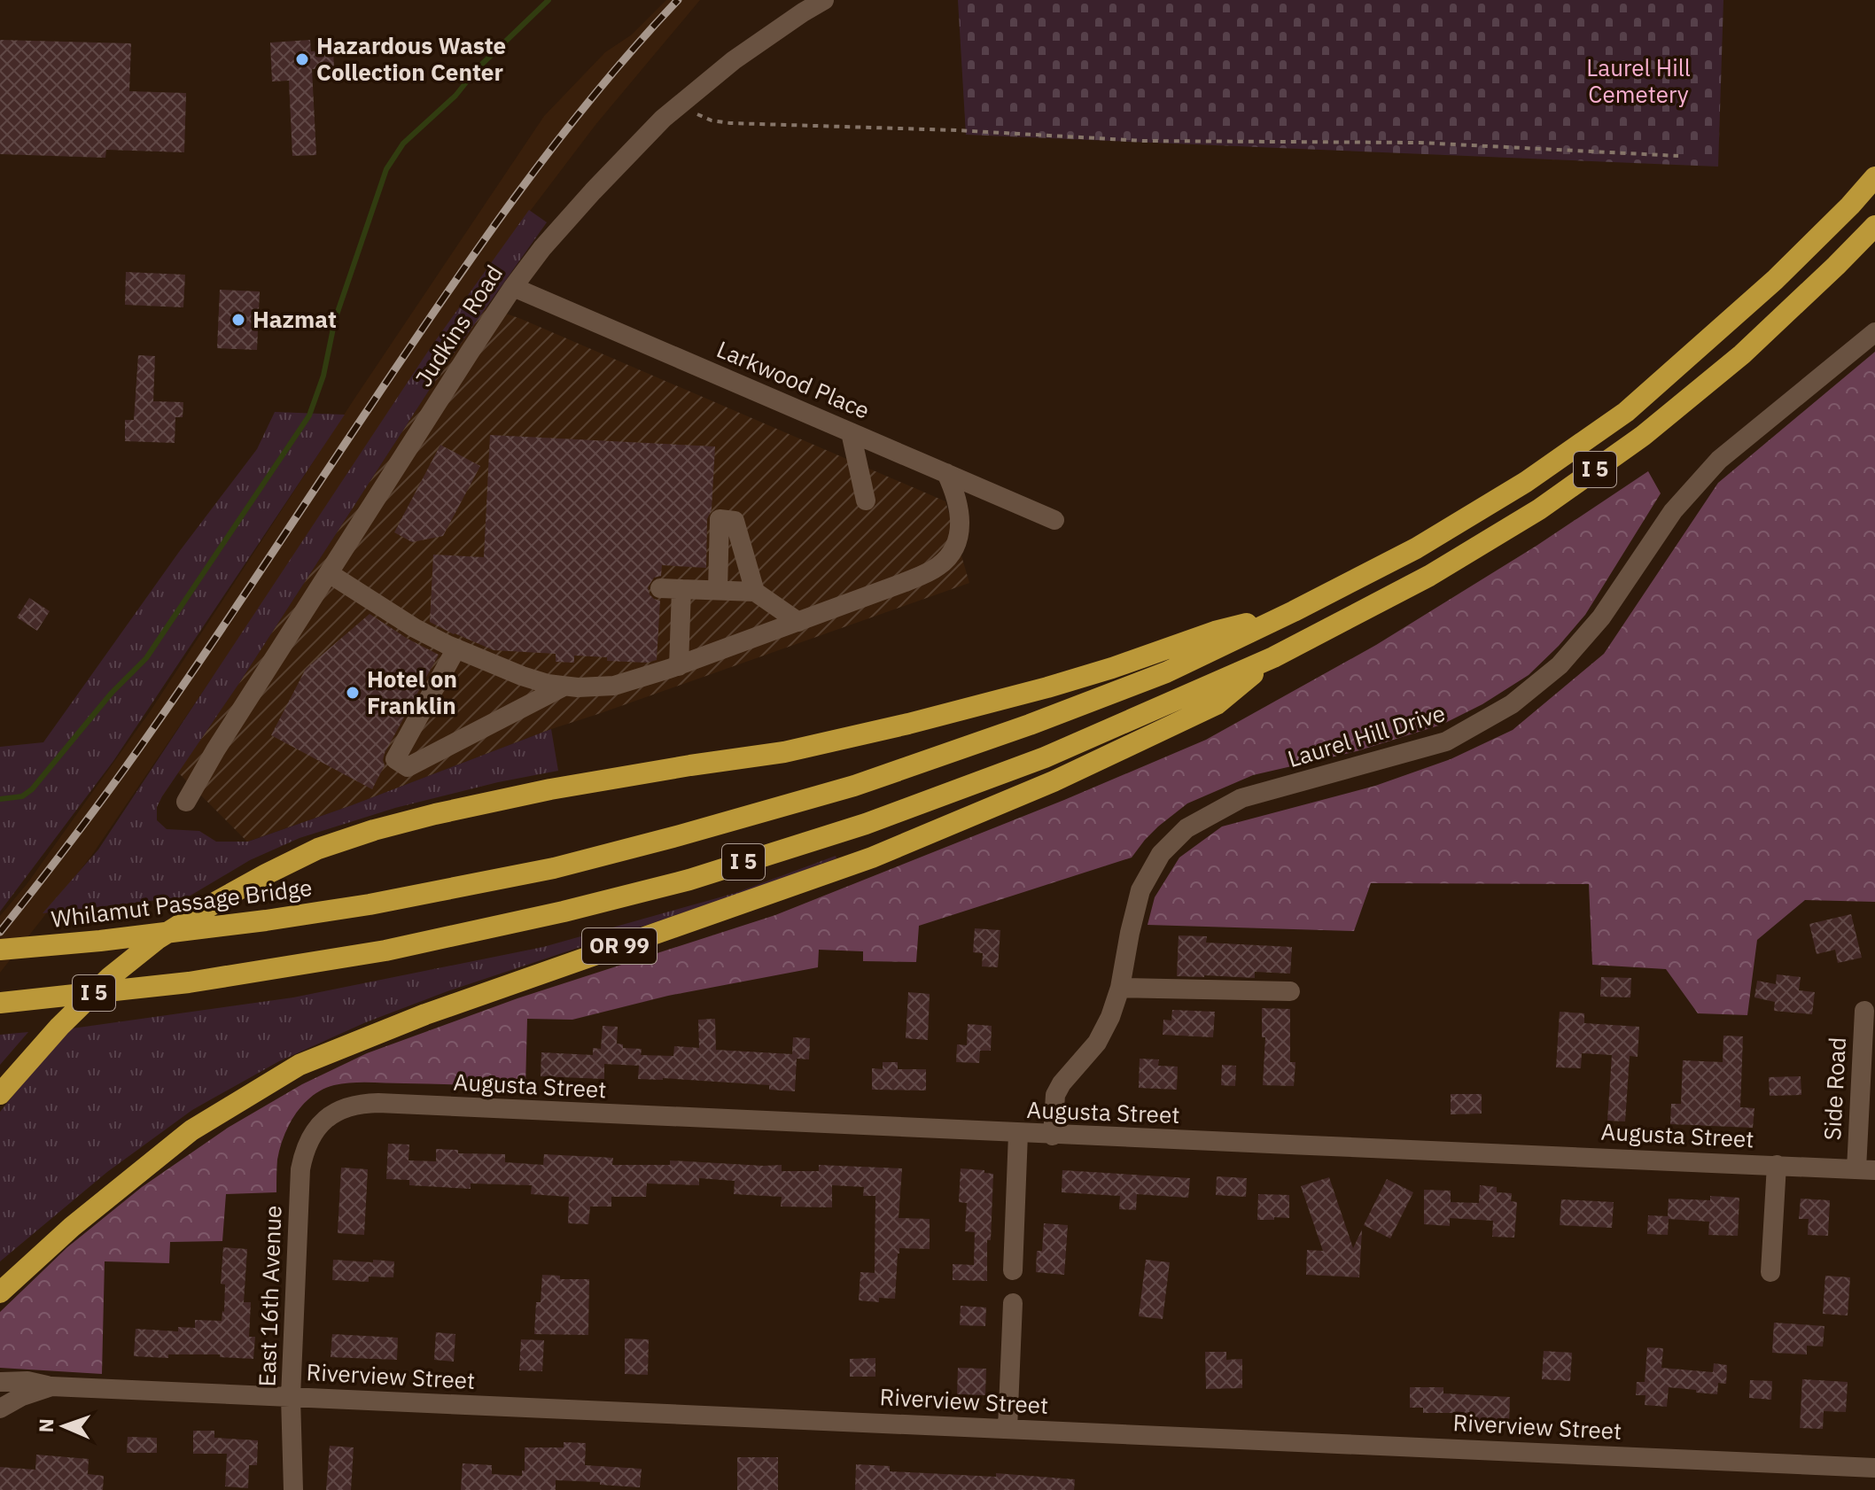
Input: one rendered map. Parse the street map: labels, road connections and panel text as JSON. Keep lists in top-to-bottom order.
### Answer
{
  "streets": {
    "highway": ["I 5", "Whilamut Passage Bridge", "OR 99"],
    "street": [
      "Judkins Road",
      "Larkwood Place",
      "Laurel Hill Drive",
      "Augusta Street",
      "Side Road",
      "East 16th Avenue",
      "Riverview Street"
    ]
  },
  "crossings": [
    ["Judkins Road", "Larkwood Place"],
    ["I 5", "Whilamut Passage Bridge"],
    ["I 5", "OR 99"],
    ["Laurel Hill Drive", "Augusta Street"],
    ["Augusta Street", "Side Road"],
    ["Augusta Street", "East 16th Avenue"],
    ["East 16th Avenue", "Riverview Street"]
  ],
  "parks": ["Laurel Hill Cemetery"],
  "places": ["Hazardous Waste Collection Center", "Hazmat", "Hotel on Franklin"],
  "north": "left"
}
